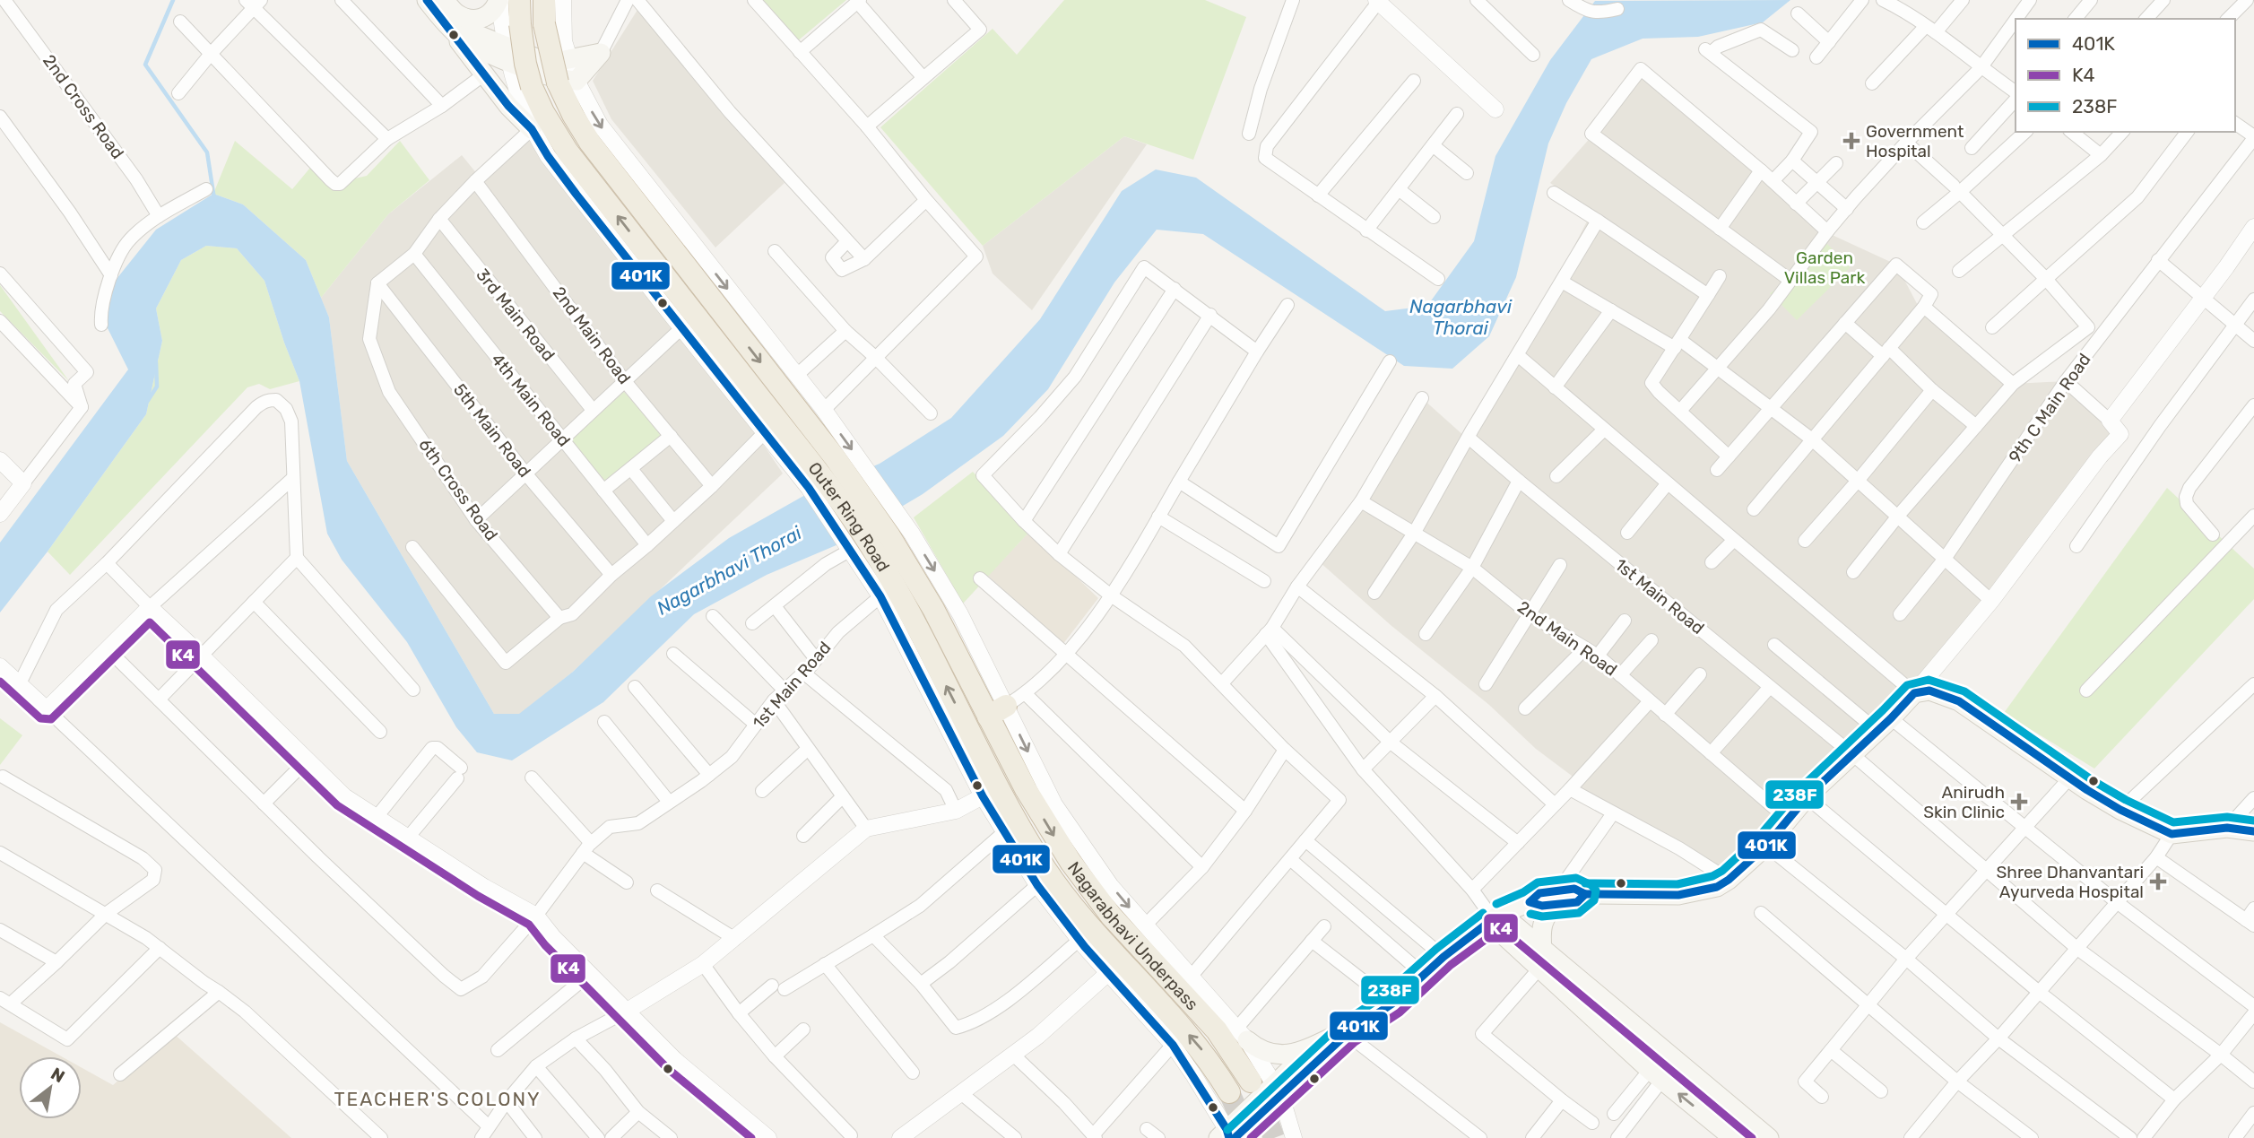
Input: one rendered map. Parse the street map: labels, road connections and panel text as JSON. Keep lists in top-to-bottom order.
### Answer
{
  "streets": {
    "highway": ["Outer Ring Road", "Nagarabhavi Underpass"],
    "street": [
      "2nd Cross Road",
      "3rd Main Road",
      "2nd Main Road",
      "4th Main Road",
      "9th C Main Road",
      "5th Main Road",
      "6th Cross Road",
      "1st Main Road"
    ]
  },
  "crossings": [
    ["5th Main Road", "6th Cross Road"],
    ["Outer Ring Road", "Nagarabhavi Underpass"]
  ],
  "districts": ["TEACHER'S COLONY"],
  "water": ["Nagarbhavi Thorai"],
  "parks": ["Garden Villas Park"],
  "places": {
    "health": ["Government Hospital", "Anirudh Skin Clinic", "Shree Dhanvantari Ayurveda Hospital"]
  },
  "lines": ["transit line 401K", "transit line K4", "transit line 238F"],
  "legend": ["401K", "K4", "238F"],
  "north": "top right"
}
